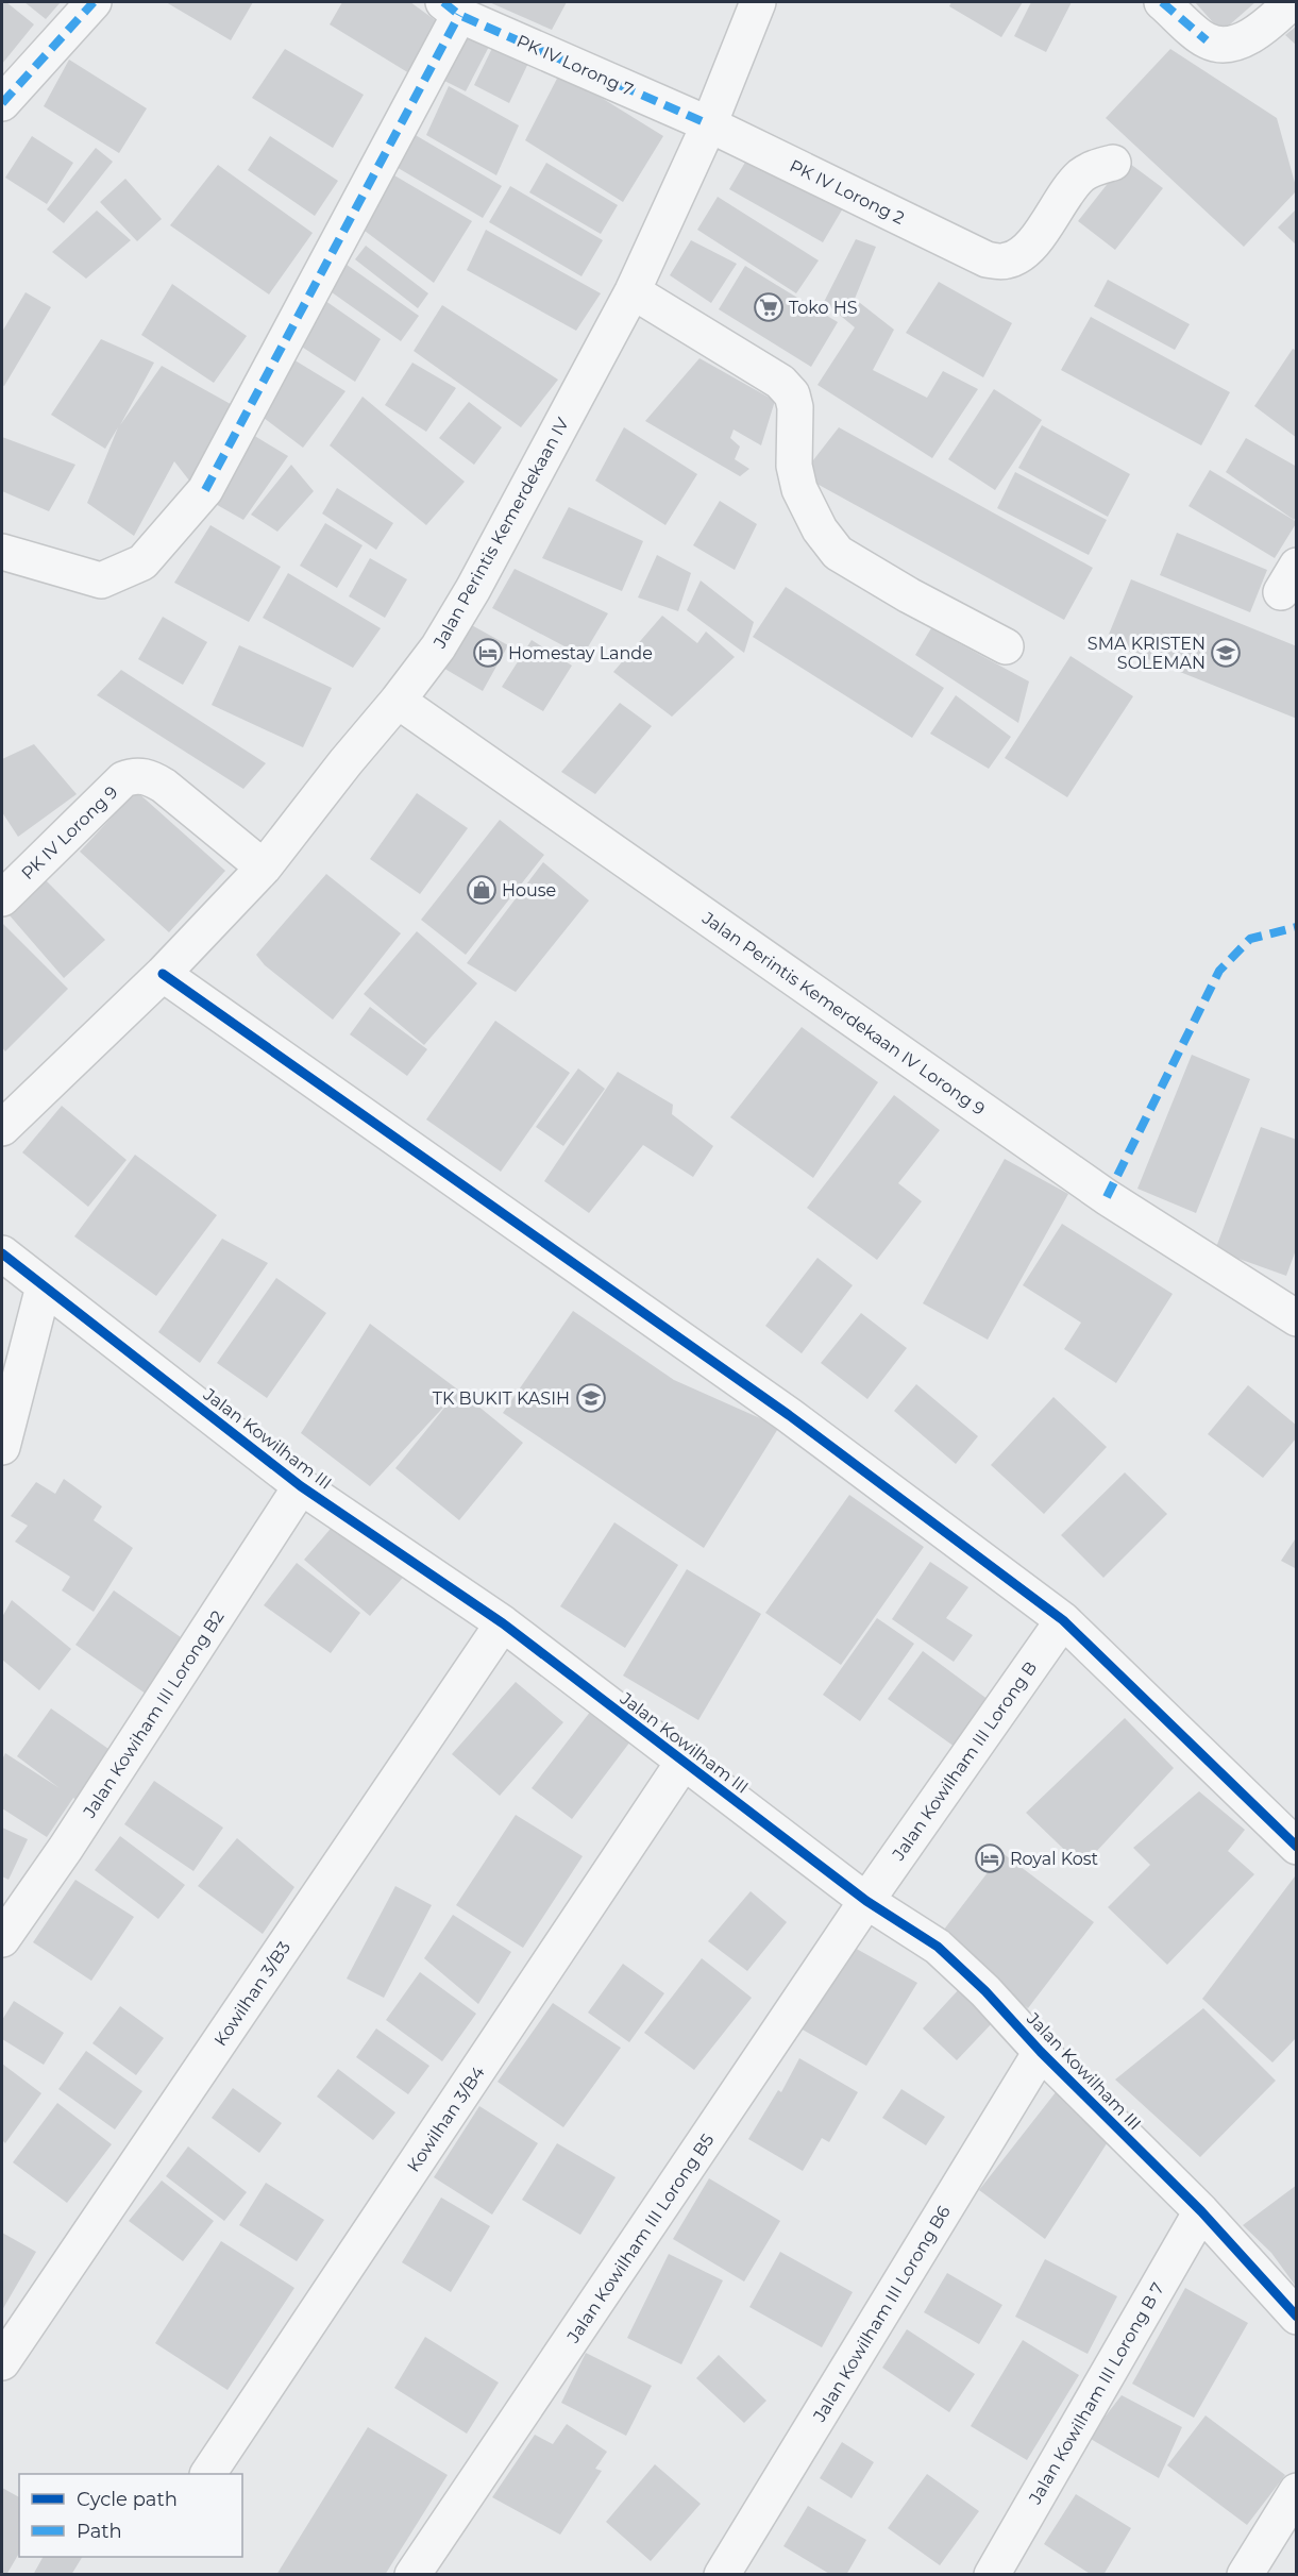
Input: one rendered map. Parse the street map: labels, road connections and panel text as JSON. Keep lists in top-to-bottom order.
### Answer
{
  "streets": {
    "street": [
      "PK IV Lorong 7",
      "PK IV Lorong 2",
      "Jalan Perintis Kemerdekaan IV",
      "PK IV Lorong 9",
      "Jalan Perintis Kemerdekaan IV Lorong 9",
      "Jalan Kowilham III",
      "Jalan Kowiham III Lorong B2",
      "Jalan Kowilham III Lorong B",
      "Kowilhan 3/B3",
      "Kowilhan 3/B4",
      "Jalan Kowilham III Lorong B5",
      "Jalan Kowilham III Lorong B6",
      "Jalan Kowilham III Lorong B 7"
    ]
  },
  "crossings": [
    ["PK IV Lorong 7", "PK IV Lorong 2"],
    ["PK IV Lorong 7", "Jalan Perintis Kemerdekaan IV"],
    ["PK IV Lorong 2", "Jalan Perintis Kemerdekaan IV"],
    ["Jalan Perintis Kemerdekaan IV", "PK IV Lorong 9"],
    ["Jalan Perintis Kemerdekaan IV", "Jalan Perintis Kemerdekaan IV Lorong 9"],
    ["Jalan Kowilham III", "Jalan Kowiham III Lorong B2"],
    ["Jalan Kowilham III", "Jalan Kowilham III Lorong B"],
    ["Jalan Kowilham III", "Kowilhan 3/B3"],
    ["Jalan Kowilham III", "Kowilhan 3/B4"],
    ["Jalan Kowilham III", "Jalan Kowilham III Lorong B5"],
    ["Jalan Kowilham III", "Jalan Kowilham III Lorong B6"],
    ["Jalan Kowilham III", "Jalan Kowilham III Lorong B 7"],
    ["Jalan Kowilham III Lorong B", "Jalan Kowilham III Lorong B5"]
  ],
  "places": {
    "supermarket": ["Toko HS"],
    "hotel": ["Homestay Lande", "Royal Kost"],
    "school or university": ["SMA KRISTEN SOLEMAN", "TK BUKIT KASIH"],
    "shop": ["House"]
  },
  "legend": ["Cycle path", "Path"]
}
